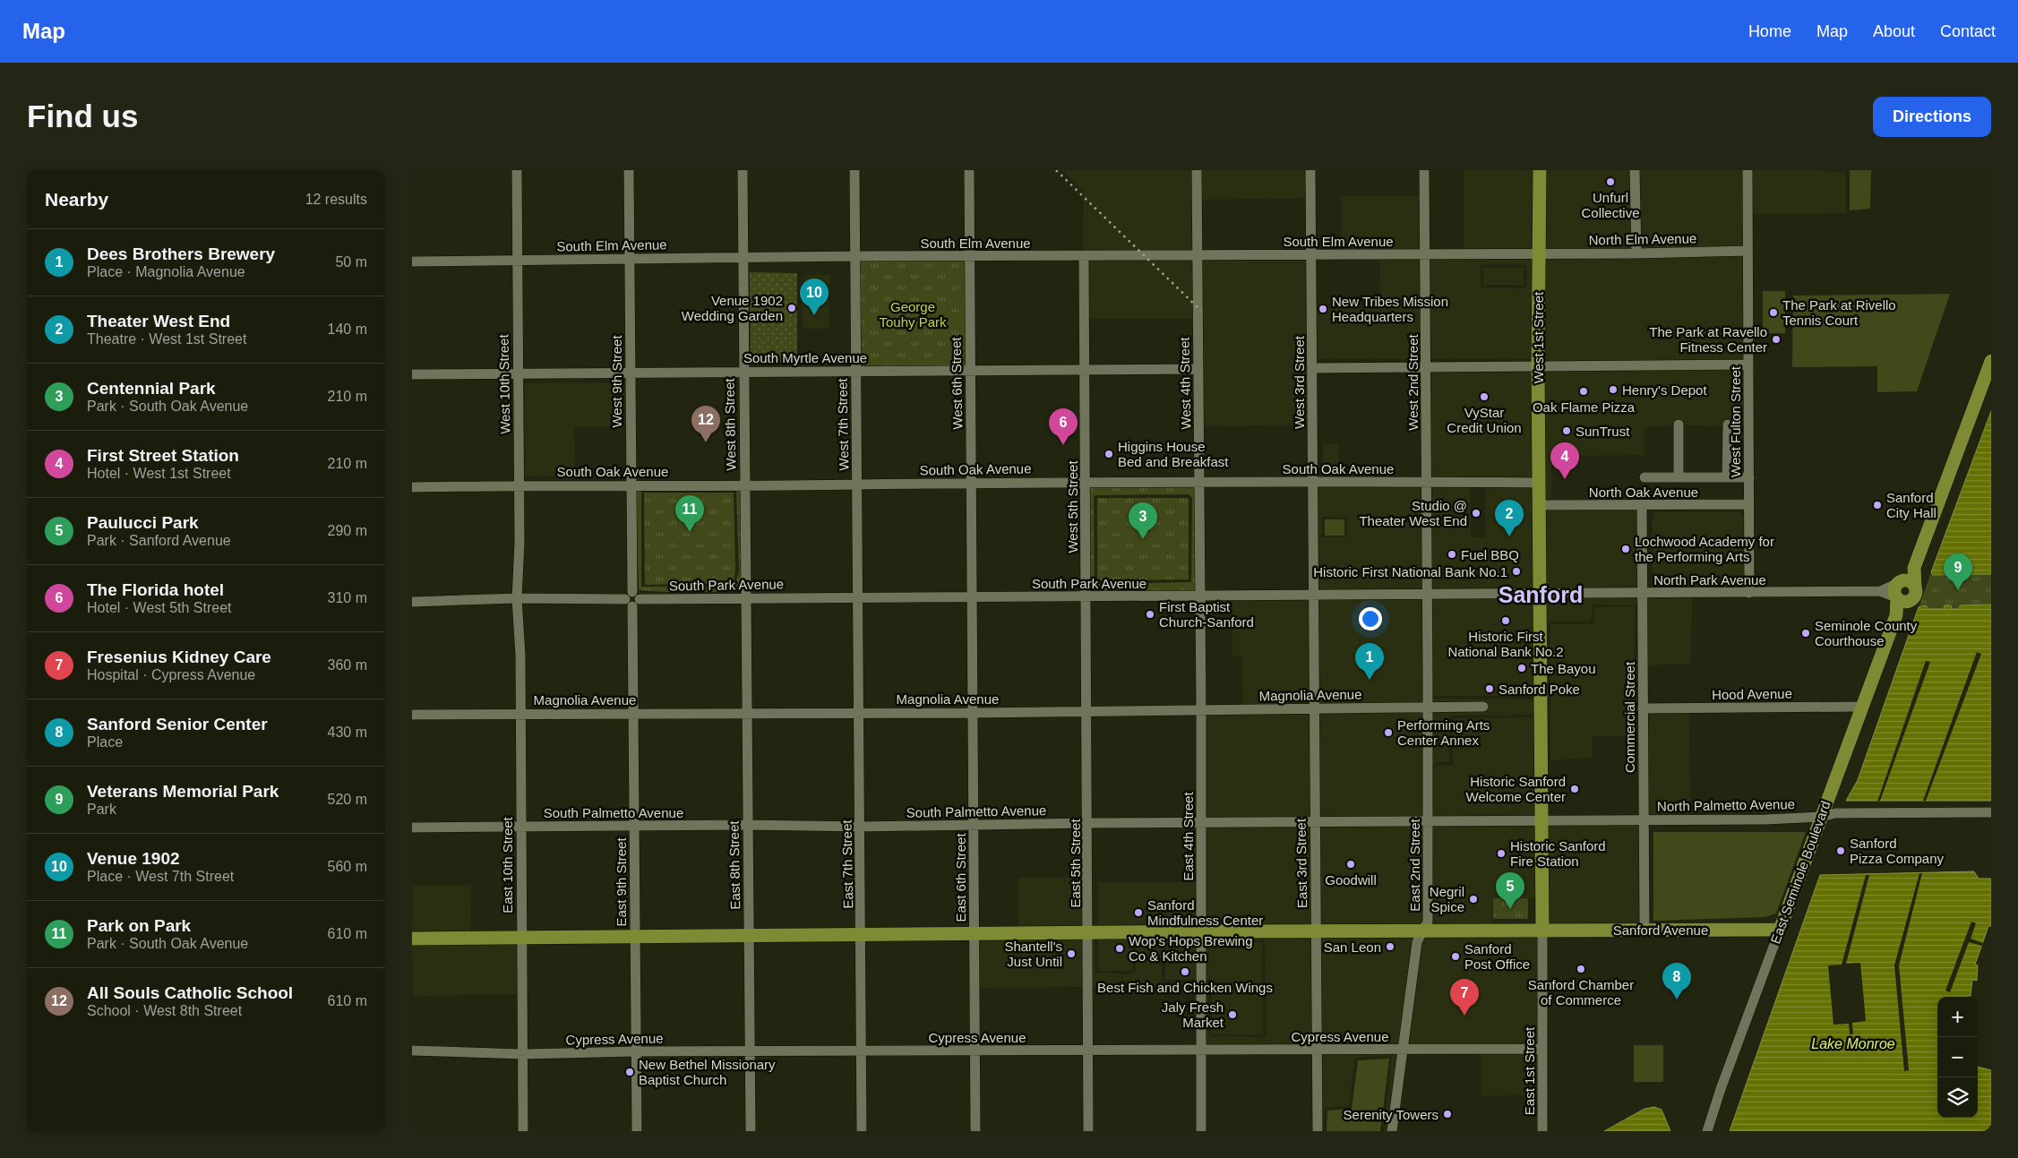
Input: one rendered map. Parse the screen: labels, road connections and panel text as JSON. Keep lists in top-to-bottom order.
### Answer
{
  "streets": {
    "main road": ["West 1st Street", "East Seminole Boulevard", "Sanford Avenue"],
    "street": [
      "North Elm Avenue",
      "South Elm Avenue",
      "South Myrtle Avenue",
      "West 9th Street",
      "West 3rd Street",
      "West 2nd Street",
      "West 6th Street",
      "West 4th Street",
      "West 10th Street",
      "West Fulton Street",
      "West 8th Street",
      "West 7th Street",
      "South Oak Avenue",
      "North Oak Avenue",
      "West 5th Street",
      "North Park Avenue",
      "South Park Avenue",
      "Hood Avenue",
      "Magnolia Avenue",
      "Commercial Street",
      "North Palmetto Avenue",
      "South Palmetto Avenue",
      "East 4th Street",
      "East 5th Street",
      "East 3rd Street",
      "East 7th Street",
      "East 10th Street",
      "East 8th Street",
      "East 2nd Street",
      "East 6th Street",
      "East 9th Street",
      "Cypress Avenue",
      "East 1st Street"
    ]
  },
  "crossings": [
    ["North Elm Avenue", "South Elm Avenue"],
    ["North Elm Avenue", "West 1st Street"],
    ["North Elm Avenue", "West Fulton Street"],
    ["South Elm Avenue", "West 1st Street"],
    ["South Elm Avenue", "West 9th Street"],
    ["South Elm Avenue", "West 3rd Street"],
    ["South Elm Avenue", "West 2nd Street"],
    ["South Elm Avenue", "West 6th Street"],
    ["South Elm Avenue", "West 4th Street"],
    ["South Elm Avenue", "West 10th Street"],
    ["South Elm Avenue", "West 8th Street"],
    ["South Elm Avenue", "West 7th Street"],
    ["South Elm Avenue", "West 5th Street"],
    ["West 1st Street", "South Oak Avenue"],
    ["West 1st Street", "North Oak Avenue"],
    ["West 1st Street", "North Park Avenue"],
    ["West 1st Street", "South Park Avenue"],
    ["West 1st Street", "North Palmetto Avenue"],
    ["West 1st Street", "South Palmetto Avenue"],
    ["West 1st Street", "Sanford Avenue"],
    ["West 1st Street", "East 1st Street"],
    ["South Myrtle Avenue", "West 9th Street"],
    ["South Myrtle Avenue", "West 6th Street"],
    ["South Myrtle Avenue", "West 4th Street"],
    ["South Myrtle Avenue", "West 10th Street"],
    ["South Myrtle Avenue", "West 8th Street"],
    ["South Myrtle Avenue", "West 7th Street"],
    ["South Myrtle Avenue", "West 5th Street"],
    ["West 9th Street", "South Oak Avenue"],
    ["West 9th Street", "South Park Avenue"],
    ["West 9th Street", "East 9th Street"],
    ["West 3rd Street", "South Oak Avenue"],
    ["West 3rd Street", "South Park Avenue"],
    ["West 3rd Street", "East 3rd Street"],
    ["West 2nd Street", "South Oak Avenue"],
    ["West 2nd Street", "South Park Avenue"],
    ["West 2nd Street", "East 2nd Street"],
    ["West 6th Street", "South Oak Avenue"],
    ["West 6th Street", "South Park Avenue"],
    ["West 6th Street", "East 6th Street"],
    ["West 4th Street", "South Oak Avenue"],
    ["West 4th Street", "South Park Avenue"],
    ["West 4th Street", "East 4th Street"],
    ["West 10th Street", "South Oak Avenue"],
    ["West 10th Street", "South Park Avenue"],
    ["West 10th Street", "East 10th Street"],
    ["West Fulton Street", "North Oak Avenue"],
    ["West Fulton Street", "North Park Avenue"],
    ["West 8th Street", "South Oak Avenue"],
    ["West 8th Street", "South Park Avenue"],
    ["West 8th Street", "East 8th Street"],
    ["West 7th Street", "South Oak Avenue"],
    ["West 7th Street", "South Park Avenue"],
    ["West 7th Street", "East 7th Street"],
    ["South Oak Avenue", "West 5th Street"],
    ["North Oak Avenue", "Commercial Street"],
    ["West 5th Street", "South Park Avenue"],
    ["West 5th Street", "East 5th Street"],
    ["North Park Avenue", "South Park Avenue"],
    ["North Park Avenue", "Commercial Street"],
    ["North Park Avenue", "East Seminole Boulevard"],
    ["South Park Avenue", "East 4th Street"],
    ["South Park Avenue", "East 5th Street"],
    ["South Park Avenue", "East 3rd Street"],
    ["South Park Avenue", "East 7th Street"],
    ["South Park Avenue", "East 10th Street"],
    ["South Park Avenue", "East 8th Street"],
    ["South Park Avenue", "East 2nd Street"],
    ["South Park Avenue", "East 6th Street"],
    ["South Park Avenue", "East 9th Street"],
    ["Hood Avenue", "Commercial Street"],
    ["Hood Avenue", "East Seminole Boulevard"],
    ["Magnolia Avenue", "East 4th Street"],
    ["Magnolia Avenue", "East 5th Street"],
    ["Magnolia Avenue", "East 3rd Street"],
    ["Magnolia Avenue", "East 7th Street"],
    ["Magnolia Avenue", "East 10th Street"],
    ["Magnolia Avenue", "East 8th Street"],
    ["Magnolia Avenue", "East 2nd Street"],
    ["Magnolia Avenue", "East 6th Street"],
    ["Magnolia Avenue", "East 9th Street"],
    ["Commercial Street", "North Palmetto Avenue"],
    ["Commercial Street", "Sanford Avenue"],
    ["North Palmetto Avenue", "South Palmetto Avenue"],
    ["North Palmetto Avenue", "East Seminole Boulevard"],
    ["South Palmetto Avenue", "East 4th Street"],
    ["South Palmetto Avenue", "East 5th Street"],
    ["South Palmetto Avenue", "East 3rd Street"],
    ["South Palmetto Avenue", "East 7th Street"],
    ["South Palmetto Avenue", "East 10th Street"],
    ["South Palmetto Avenue", "East 8th Street"],
    ["South Palmetto Avenue", "East 2nd Street"],
    ["South Palmetto Avenue", "East 6th Street"],
    ["South Palmetto Avenue", "East 9th Street"],
    ["East 4th Street", "Sanford Avenue"],
    ["East 4th Street", "Cypress Avenue"],
    ["East 5th Street", "Sanford Avenue"],
    ["East 5th Street", "Cypress Avenue"],
    ["East 3rd Street", "Sanford Avenue"],
    ["East 3rd Street", "Cypress Avenue"],
    ["East 7th Street", "Sanford Avenue"],
    ["East 7th Street", "Cypress Avenue"],
    ["East 10th Street", "Sanford Avenue"],
    ["East 10th Street", "Cypress Avenue"],
    ["East 8th Street", "Sanford Avenue"],
    ["East 8th Street", "Cypress Avenue"],
    ["East 2nd Street", "Sanford Avenue"],
    ["East 2nd Street", "Cypress Avenue"],
    ["East Seminole Boulevard", "Sanford Avenue"],
    ["East 6th Street", "Sanford Avenue"],
    ["East 6th Street", "Cypress Avenue"],
    ["East 9th Street", "Sanford Avenue"],
    ["East 9th Street", "Cypress Avenue"],
    ["Sanford Avenue", "East 1st Street"],
    ["Cypress Avenue", "East 1st Street"]
  ],
  "districts": ["Sanford"],
  "water": ["Lake Monroe"],
  "parks": ["George Touhy Park"],
  "places": [
    "Unfurl Collective",
    "Venue 1902 Wedding Garden",
    "New Tribes Mission Headquarters",
    "The Park at Rivello Tennis Court",
    "The Park at Ravello Fitness Center",
    "Henry's Depot",
    "Oak Flame Pizza",
    "VyStar Credit Union",
    "SunTrust",
    "Higgins House Bed and Breakfast",
    "Sanford City Hall",
    "Studio @ Theater West End",
    "Lochwood Academy for the Performing Arts",
    "Fuel BBQ",
    "Historic First National Bank No.1",
    "First Baptist Church-Sanford",
    "Historic First National Bank No.2",
    "Seminole County Courthouse",
    "The Bayou",
    "Sanford Poke",
    "Performing Arts Center Annex",
    "Historic Sanford Welcome Center",
    "Sanford Pizza Company",
    "Historic Sanford Fire Station",
    "Goodwill",
    "Negril Spice",
    "Sanford Mindfulness Center",
    "San Leon",
    "Wop's Hops Brewing Co & Kitchen",
    "Shantell's Just Until",
    "Sanford Post Office",
    "Sanford Chamber of Commerce",
    "Best Fish and Chicken Wings",
    "Jaly Fresh Market",
    "New Bethel Missionary Baptist Church",
    "Serenity Towers"
  ],
  "page": {
    "header": "Map",
    "nav": [
      "Home",
      "Map",
      "About",
      "Contact"
    ],
    "buttons": "Directions",
    "title": "Find us",
    "heading": ["Nearby", "12 results"],
    "list": [
      {
        "mark": "1",
        "name": "Dees Brothers Brewery",
        "note": "Place · Magnolia Avenue",
        "value": "50 m"
      },
      {
        "mark": "2",
        "name": "Theater West End",
        "note": "Theatre · West 1st Street",
        "value": "140 m"
      },
      {
        "mark": "3",
        "name": "Centennial Park",
        "note": "Park · South Oak Avenue",
        "value": "210 m"
      },
      {
        "mark": "4",
        "name": "First Street Station",
        "note": "Hotel · West 1st Street",
        "value": "210 m"
      },
      {
        "mark": "5",
        "name": "Paulucci Park",
        "note": "Park · Sanford Avenue",
        "value": "290 m"
      },
      {
        "mark": "6",
        "name": "The Florida hotel",
        "note": "Hotel · West 5th Street",
        "value": "310 m"
      },
      {
        "mark": "7",
        "name": "Fresenius Kidney Care",
        "note": "Hospital · Cypress Avenue",
        "value": "360 m"
      },
      {
        "mark": "8",
        "name": "Sanford Senior Center",
        "note": "Place",
        "value": "430 m"
      },
      {
        "mark": "9",
        "name": "Veterans Memorial Park",
        "note": "Park",
        "value": "520 m"
      },
      {
        "mark": "10",
        "name": "Venue 1902",
        "note": "Place · West 7th Street",
        "value": "560 m"
      },
      {
        "mark": "11",
        "name": "Park on Park",
        "note": "Park · South Oak Avenue",
        "value": "610 m"
      },
      {
        "mark": "12",
        "name": "All Souls Catholic School",
        "note": "School · West 8th Street",
        "value": "610 m"
      }
    ],
    "pins": [
      "10",
      "12",
      "6",
      "4",
      "11",
      "2",
      "3",
      "9",
      "1",
      "5",
      "8",
      "7"
    ],
    "map_buttons": ["+", "−"]
  }
}
